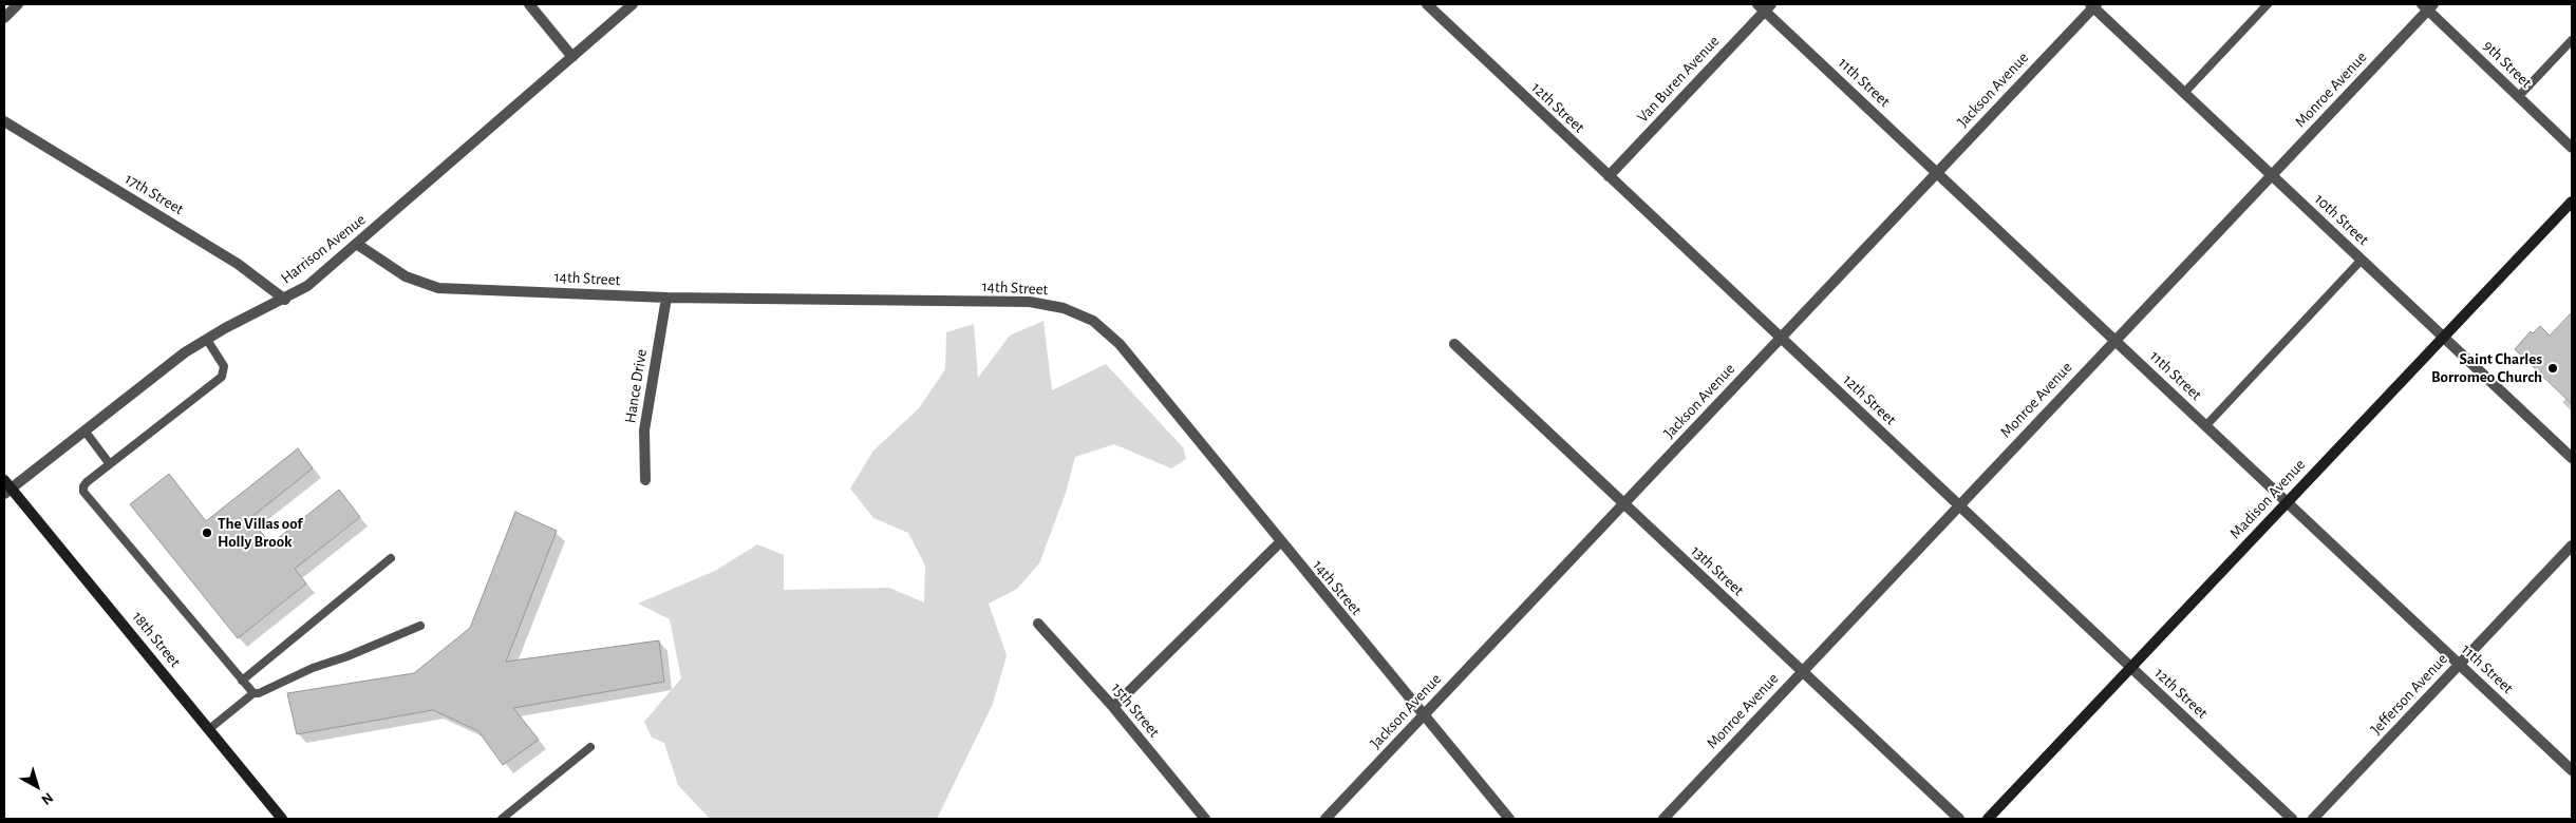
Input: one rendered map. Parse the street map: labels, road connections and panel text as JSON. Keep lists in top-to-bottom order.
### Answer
{
  "streets": {
    "street": [
      "9th Street",
      "Van Buren Avenue",
      "11th Street",
      "Jackson Avenue",
      "Monroe Avenue",
      "12th Street",
      "17th Street",
      "10th Street",
      "Harrison Avenue",
      "14th Street",
      "Hance Drive",
      "Madison Avenue",
      "13th Street",
      "18th Street",
      "Jefferson Avenue",
      "15th Street"
    ]
  },
  "crossings": [
    ["9th Street", "Monroe Avenue"],
    ["Van Buren Avenue", "11th Street"],
    ["Van Buren Avenue", "12th Street"],
    ["11th Street", "Jackson Avenue"],
    ["11th Street", "Monroe Avenue"],
    ["11th Street", "Madison Avenue"],
    ["11th Street", "Jefferson Avenue"],
    ["Jackson Avenue", "12th Street"],
    ["Jackson Avenue", "10th Street"],
    ["Jackson Avenue", "14th Street"],
    ["Jackson Avenue", "13th Street"],
    ["Monroe Avenue", "12th Street"],
    ["Monroe Avenue", "10th Street"],
    ["Monroe Avenue", "13th Street"],
    ["12th Street", "Madison Avenue"],
    ["17th Street", "Harrison Avenue"],
    ["10th Street", "Madison Avenue"],
    ["Harrison Avenue", "14th Street"],
    ["Harrison Avenue", "18th Street"],
    ["14th Street", "Hance Drive"]
  ],
  "places": ["Saint Charles Borromeo Church", "The Villas oof Holly Brook"],
  "north": "bottom right"
}
